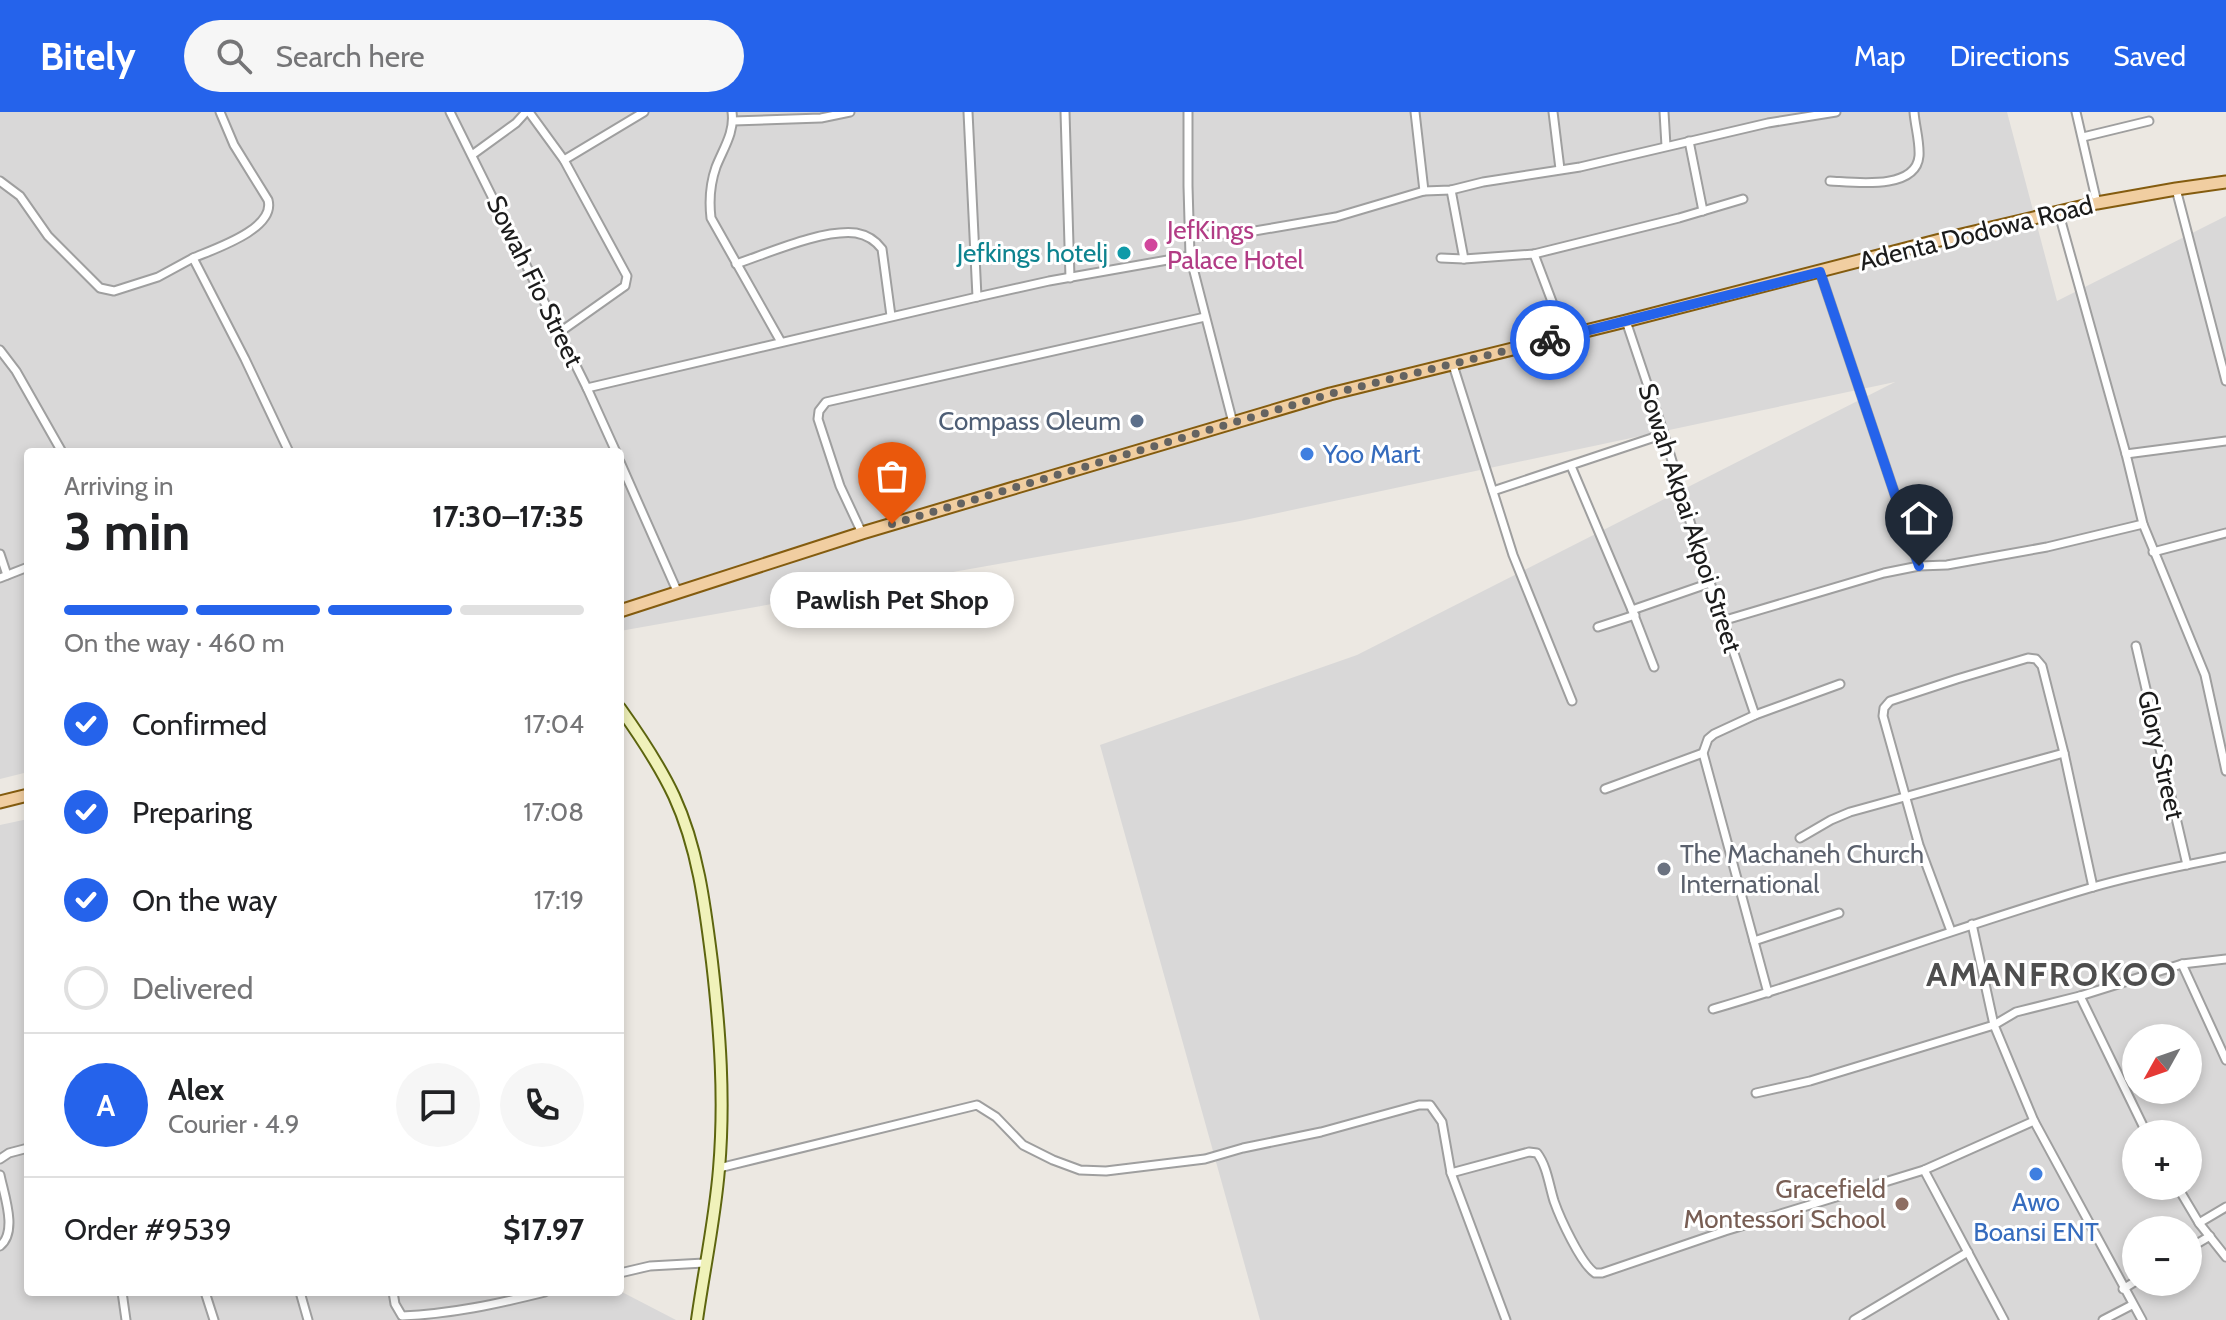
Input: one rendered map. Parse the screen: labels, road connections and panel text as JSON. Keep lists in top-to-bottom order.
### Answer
{
  "streets": {
    "main road": ["Adenta Dodowa Road"],
    "street": ["Sowah Fio Street", "Sowah Akpai Akpoi Street", "Glory Street"]
  },
  "crossings": [
    ["Adenta Dodowa Road", "Sowah Akpai Akpoi Street"]
  ],
  "districts": ["AMANFROKOO"],
  "places": [
    "JefKings Palace Hotel",
    "Jefkings hotelj",
    "Compass Oleum",
    "Yoo Mart",
    "Pawlish Pet Shop",
    "The Machaneh Church International",
    "Awo Boansi ENT",
    "Gracefield Montessori School"
  ],
  "north": "bottom left",
  "page": {
    "header": "Bitely",
    "search": "Search here",
    "nav": ["Map", "Directions", "Saved"],
    "heading": ["3 min", "Arriving in", "17:30–17:35"],
    "panel": [
      "Alex",
      "Courier · 4.9",
      "Order #9539",
      "$17.97"
    ],
    "bubble": "Pawlish Pet Shop",
    "bar": "On the way · 460 m",
    "list": [
      ["Confirmed", "17:04"],
      ["Preparing", "17:08"],
      ["On the way", "17:19"],
      "Delivered"
    ],
    "map_buttons": ["+", "−"],
    "round": "A"
  }
}
